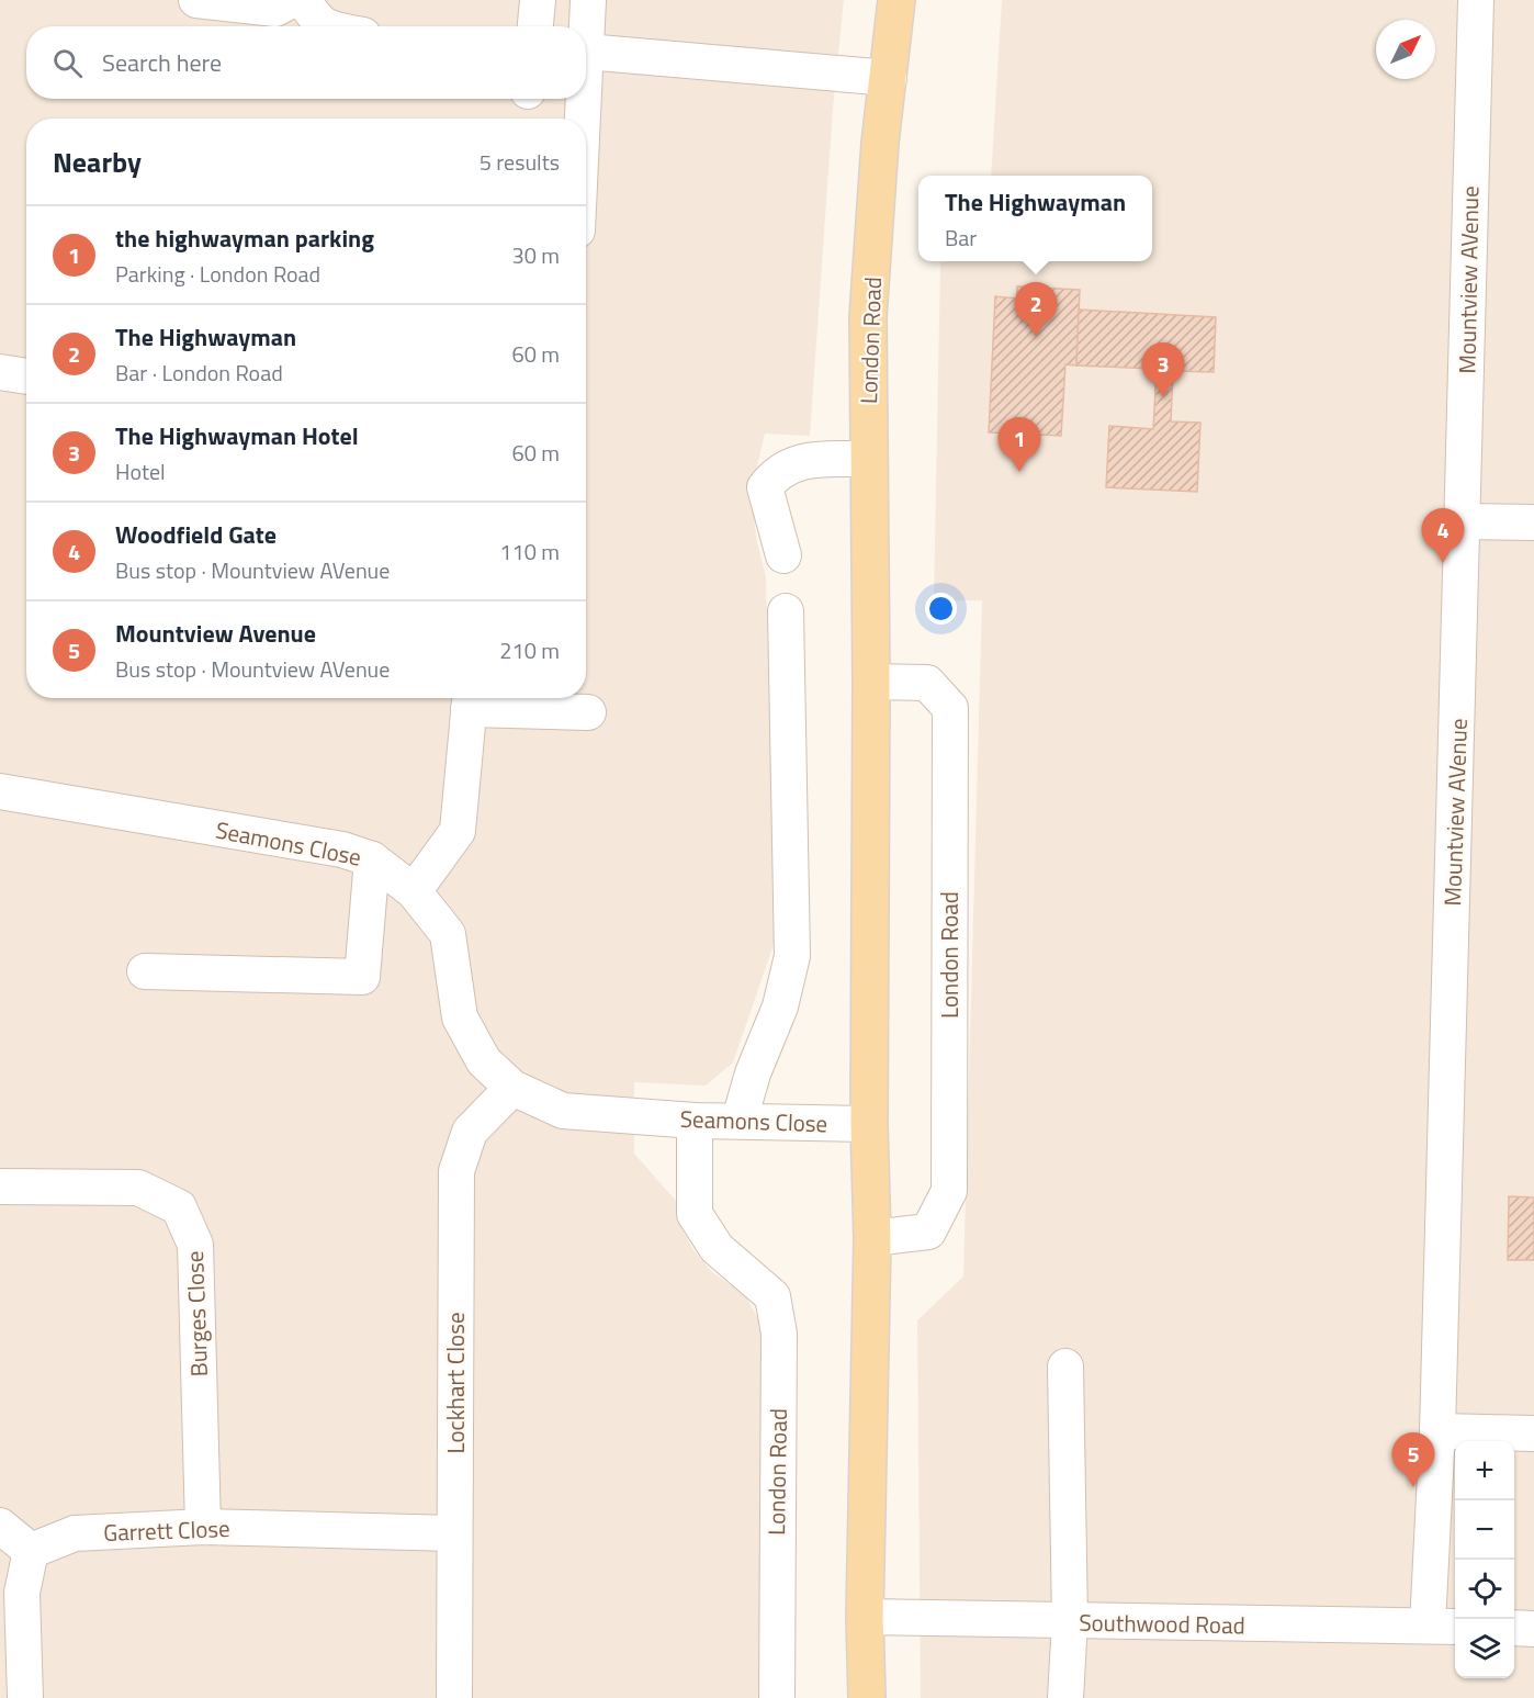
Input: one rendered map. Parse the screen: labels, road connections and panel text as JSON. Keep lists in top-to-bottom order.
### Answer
{
  "streets": {
    "main road": ["London Road"],
    "street": [
      "Mountview AVenue",
      "Seamons Close",
      "Burges Close",
      "Lockhart Close",
      "Garrett Close",
      "Southwood Road"
    ]
  },
  "crossings": [
    ["Mountview AVenue", "Southwood Road"],
    ["London Road", "Seamons Close"],
    ["London Road", "Southwood Road"],
    ["Seamons Close", "Lockhart Close"],
    ["Burges Close", "Garrett Close"],
    ["Lockhart Close", "Garrett Close"]
  ],
  "north": "top right",
  "page": {
    "search": "Search here",
    "heading": ["Nearby", "5 results"],
    "popup": ["The Highwayman", "Bar"],
    "list": [
      {
        "mark": "1",
        "name": "the highwayman parking",
        "note": "Parking · London Road",
        "value": "30 m"
      },
      {
        "mark": "2",
        "name": "The Highwayman",
        "note": "Bar · London Road",
        "value": "60 m"
      },
      {
        "mark": "3",
        "name": "The Highwayman Hotel",
        "note": "Hotel",
        "value": "60 m"
      },
      {
        "mark": "4",
        "name": "Woodfield Gate",
        "note": "Bus stop · Mountview AVenue",
        "value": "110 m"
      },
      {
        "mark": "5",
        "name": "Mountview Avenue",
        "note": "Bus stop · Mountview AVenue",
        "value": "210 m"
      }
    ],
    "pins": [
      "2",
      "3",
      "1",
      "4",
      "5"
    ],
    "map_buttons": ["+", "−"]
  }
}
